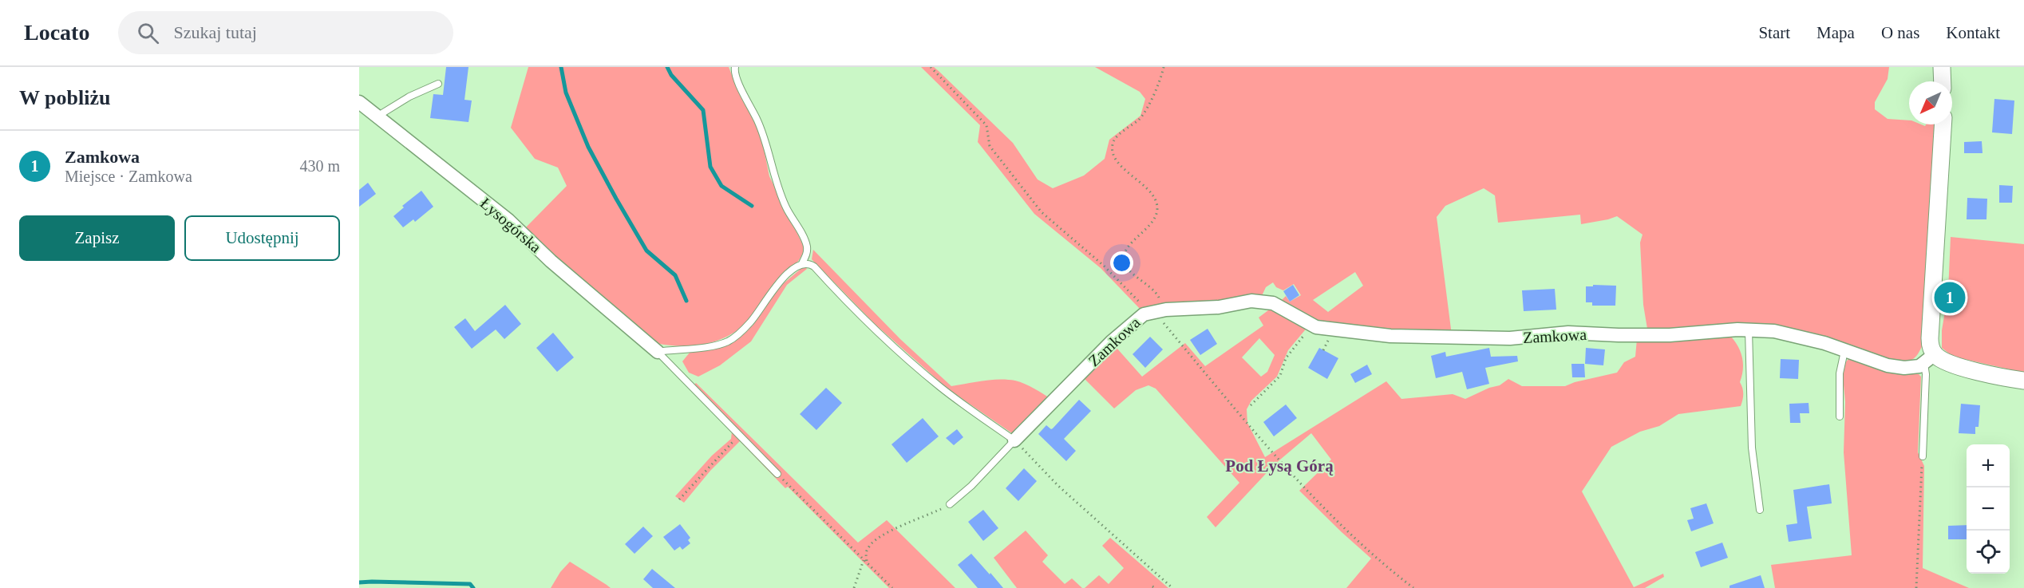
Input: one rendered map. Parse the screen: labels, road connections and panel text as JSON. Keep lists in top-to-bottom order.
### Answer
{
  "streets": {
    "street": ["Łysogórska", "Zamkowa"]
  },
  "districts": ["Pod Łysą Górą"],
  "north": "bottom left",
  "page": {
    "header": "Locato",
    "search": "Szukaj tutaj",
    "nav": [
      "Start",
      "Mapa",
      "O nas",
      "Kontakt"
    ],
    "heading": "W pobliżu",
    "list": [
      {
        "mark": "1",
        "name": "Zamkowa",
        "note": "Miejsce · Zamkowa",
        "value": "430 m"
      }
    ],
    "buttons": ["Zapisz", "Udostępnij"],
    "pins": "1",
    "map_buttons": ["+", "−"]
  }
}
